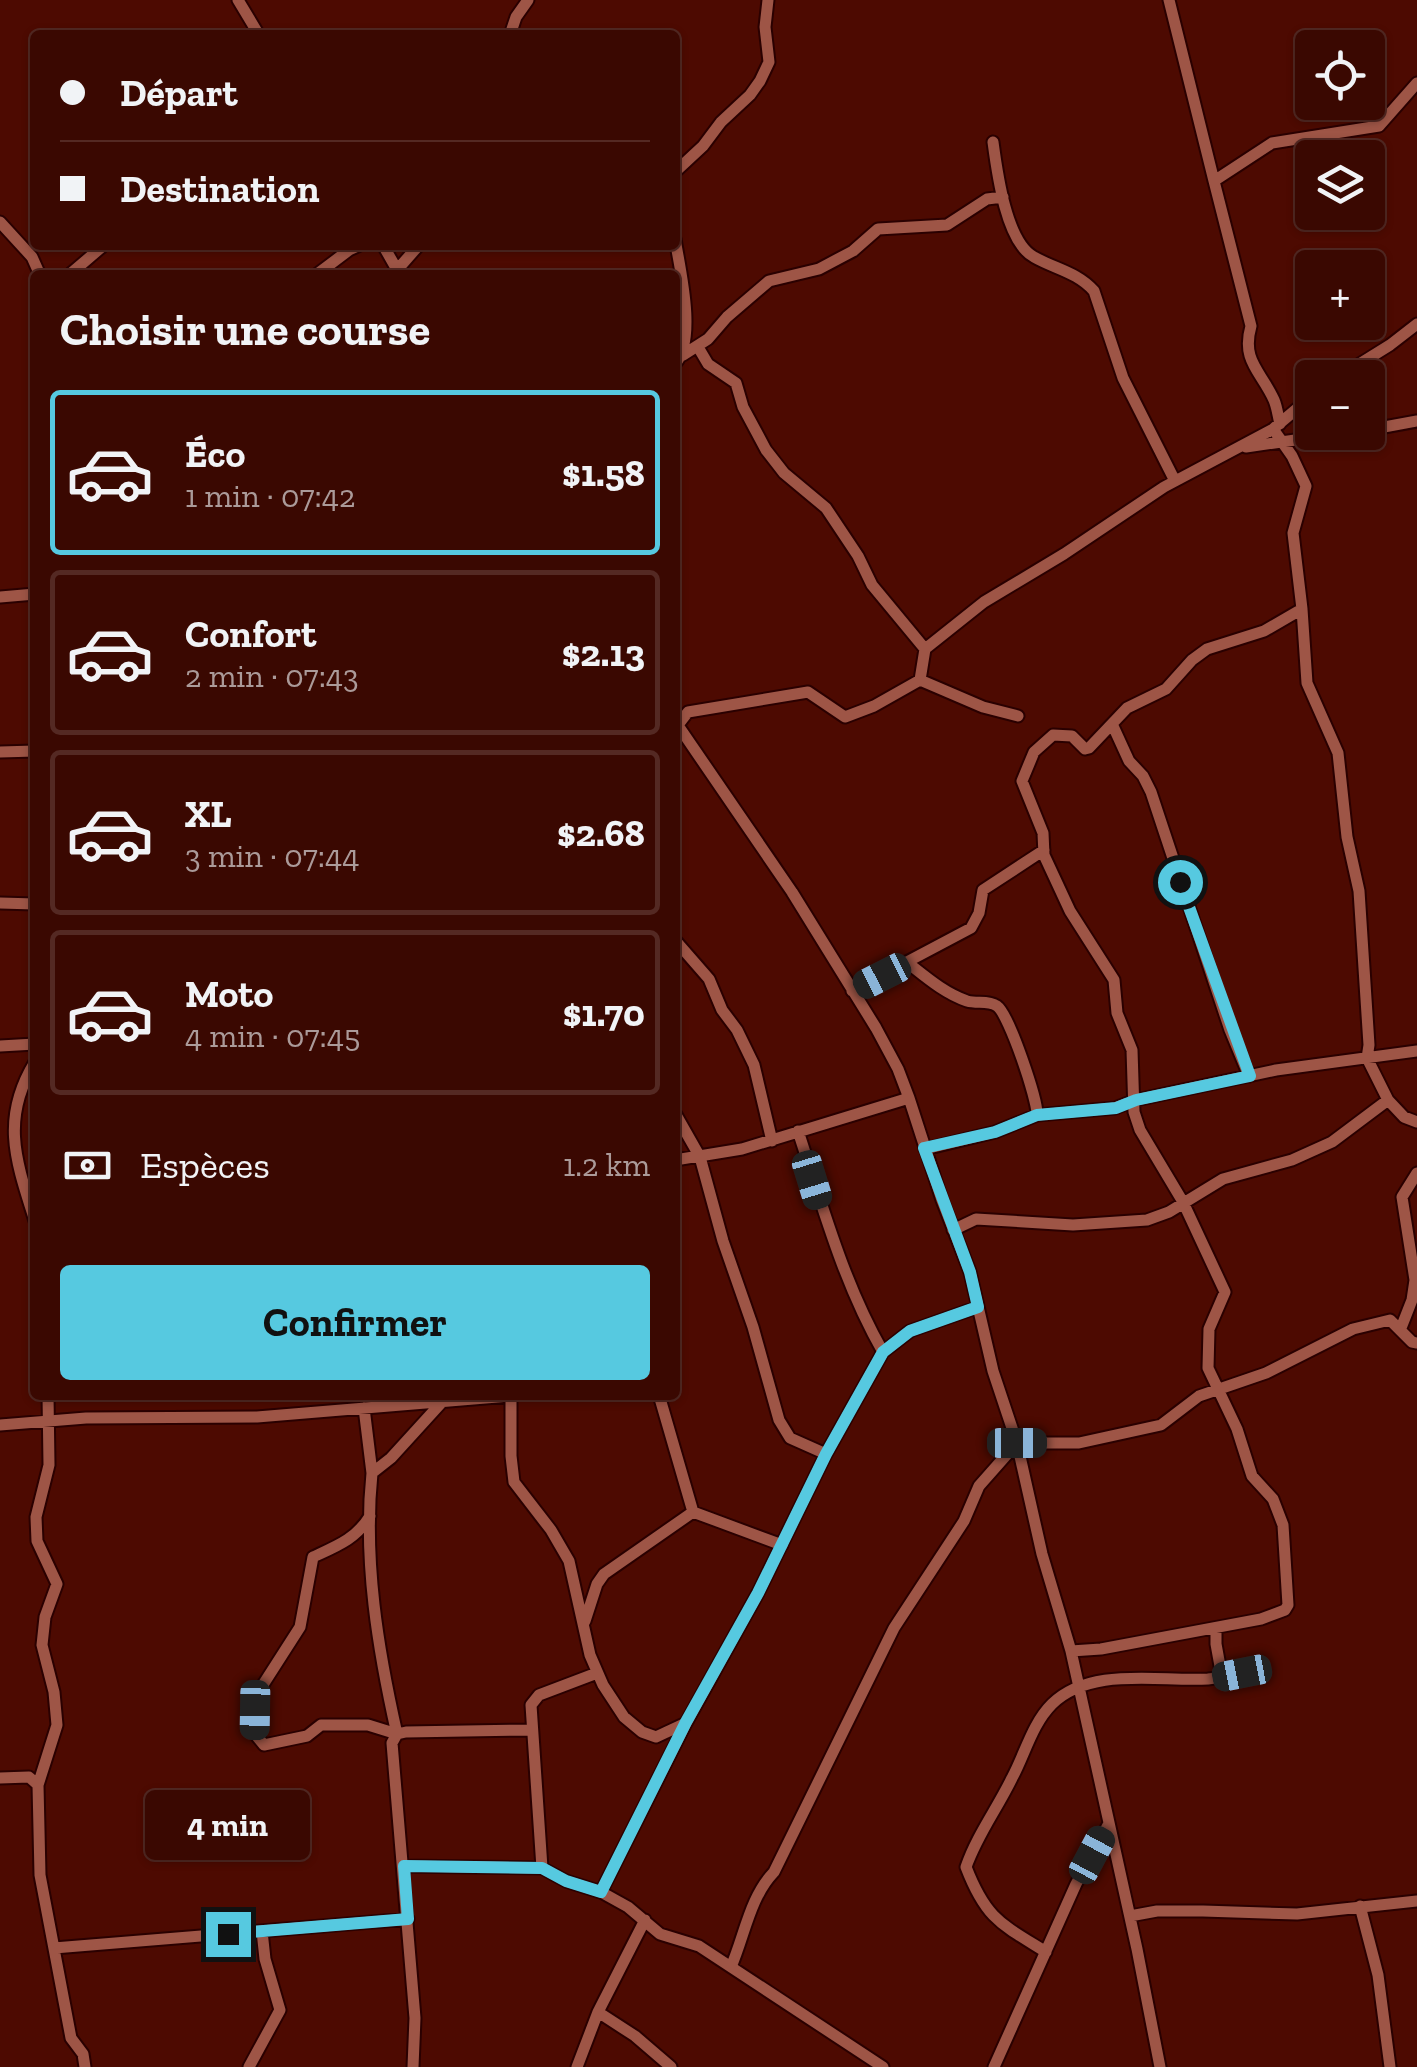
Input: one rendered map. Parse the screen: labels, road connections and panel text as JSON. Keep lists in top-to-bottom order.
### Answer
{
  "page": {
    "map_buttons": ["+", "−"],
    "banner": ["Départ", "Destination"],
    "heading": "Choisir une course",
    "list": [
      {
        "name": "Éco",
        "note": "1 min · 07:42",
        "value": "$1.58"
      },
      {
        "name": "Confort",
        "note": "2 min · 07:43",
        "value": "$2.13"
      },
      {
        "name": "XL",
        "note": "3 min · 07:44",
        "value": "$2.68"
      },
      {
        "name": "Moto",
        "note": "4 min · 07:45",
        "value": "$1.70"
      }
    ],
    "pay": ["Espèces", "1.2 km"],
    "buttons": "Confirmer",
    "bubble": "4 min"
  }
}
